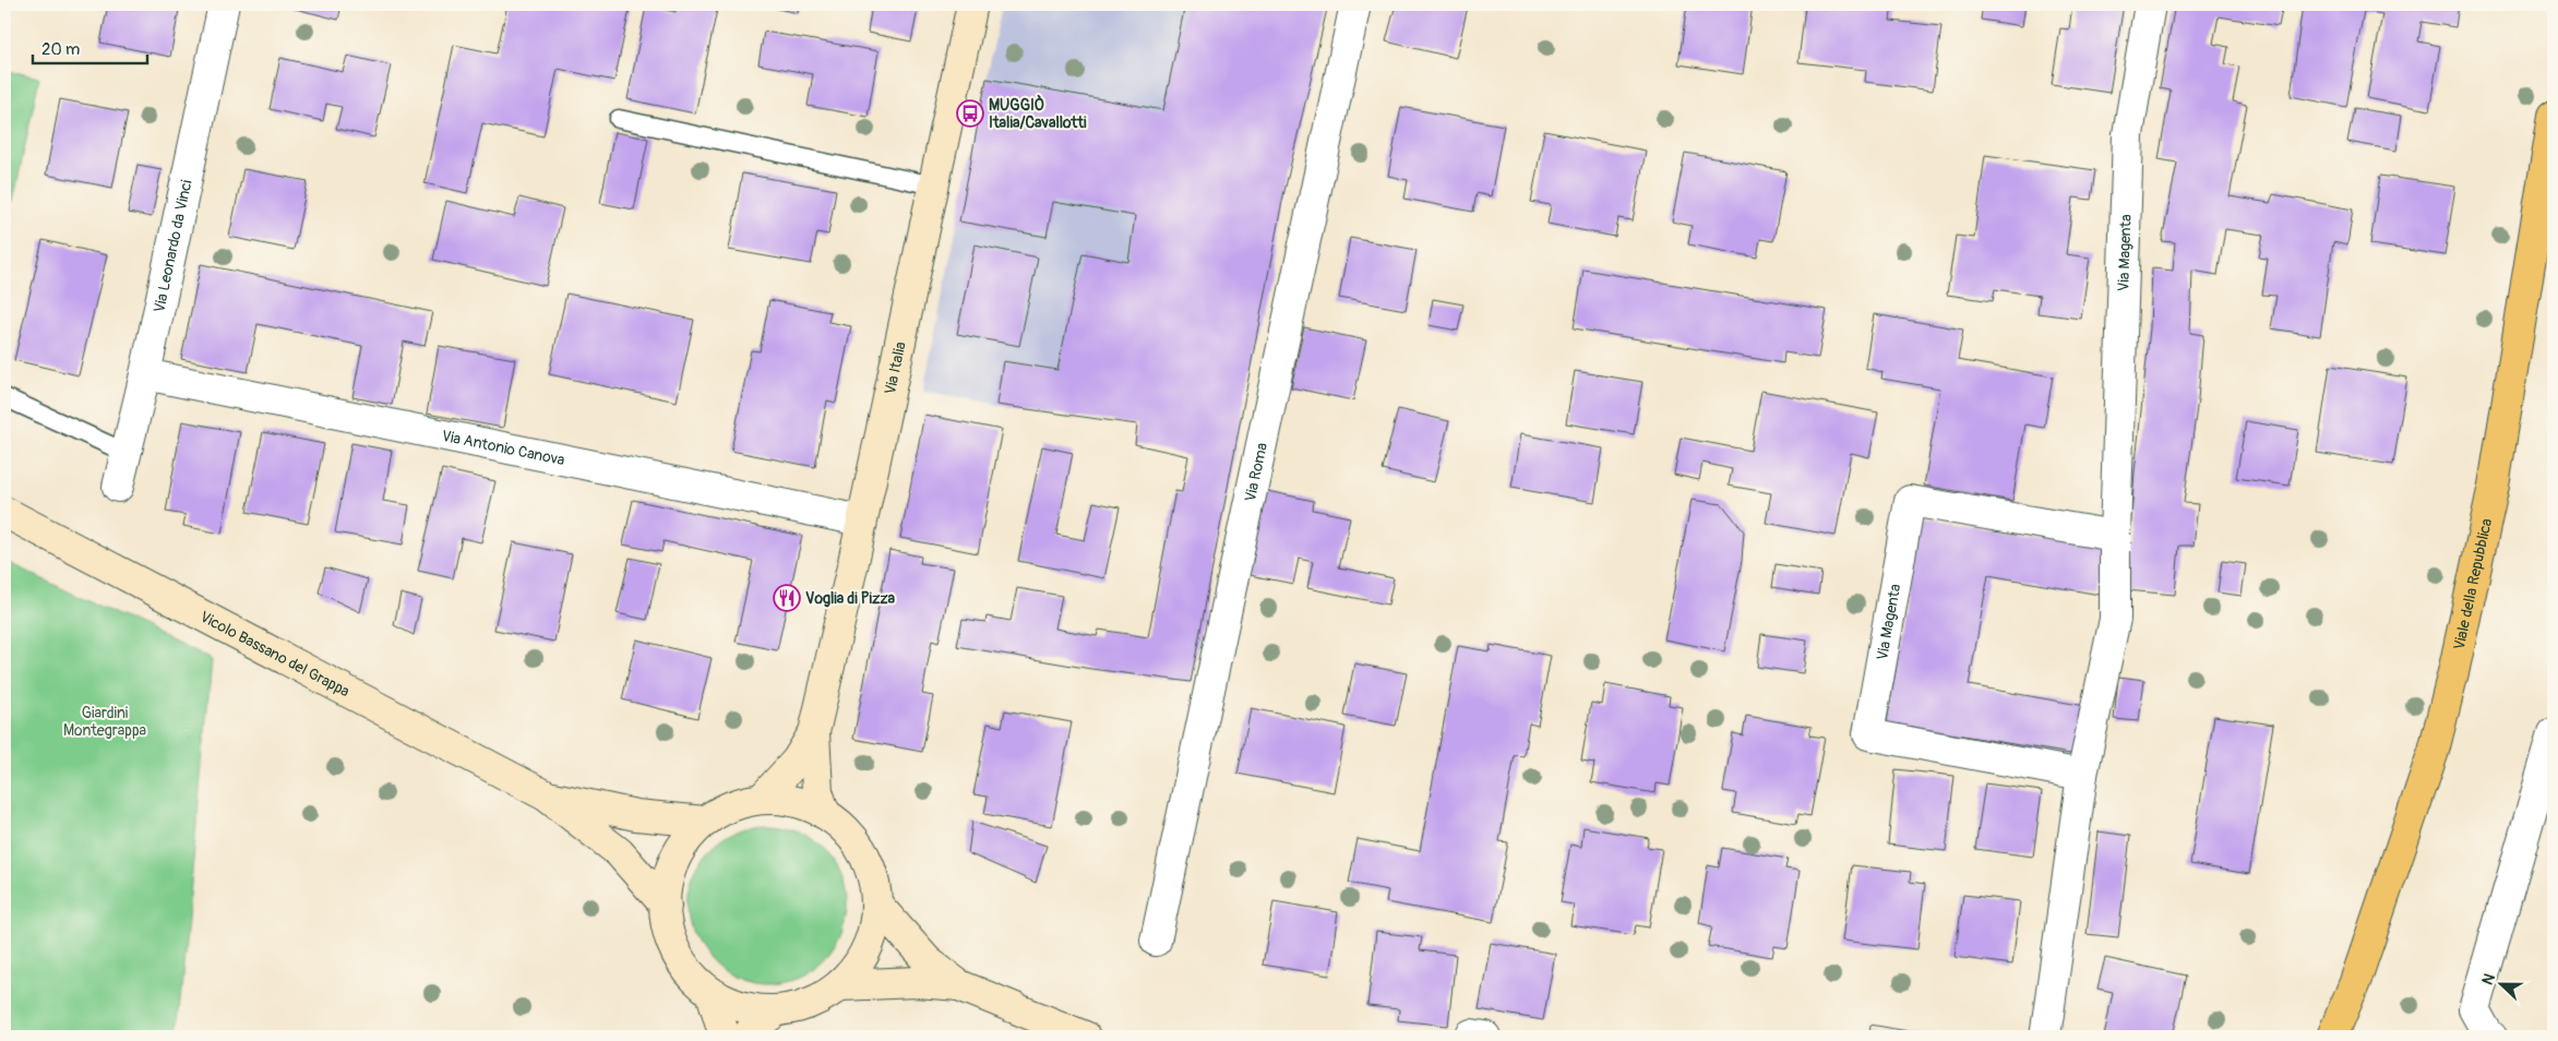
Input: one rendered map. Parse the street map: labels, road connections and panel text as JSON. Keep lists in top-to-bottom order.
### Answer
{
  "streets": {
    "main road": ["Via Italia", "Viale della Repubblica", "Vicolo Bassano del Grappa"],
    "street": [
      "Via Leonardo da Vinci",
      "Via Magenta",
      "Via Antonio Canova",
      "Via Roma"
    ]
  },
  "crossings": [
    ["Via Leonardo da Vinci", "Via Antonio Canova"],
    ["Via Italia", "Via Antonio Canova"]
  ],
  "parks": ["Giardini Montegrappa"],
  "places": {
    "bus stop": ["MUGGIÒ Italia/Cavallotti"],
    "restaurant": ["Voglia di Pizza"]
  },
  "scale_bar": "20 m",
  "north": "left"
}
